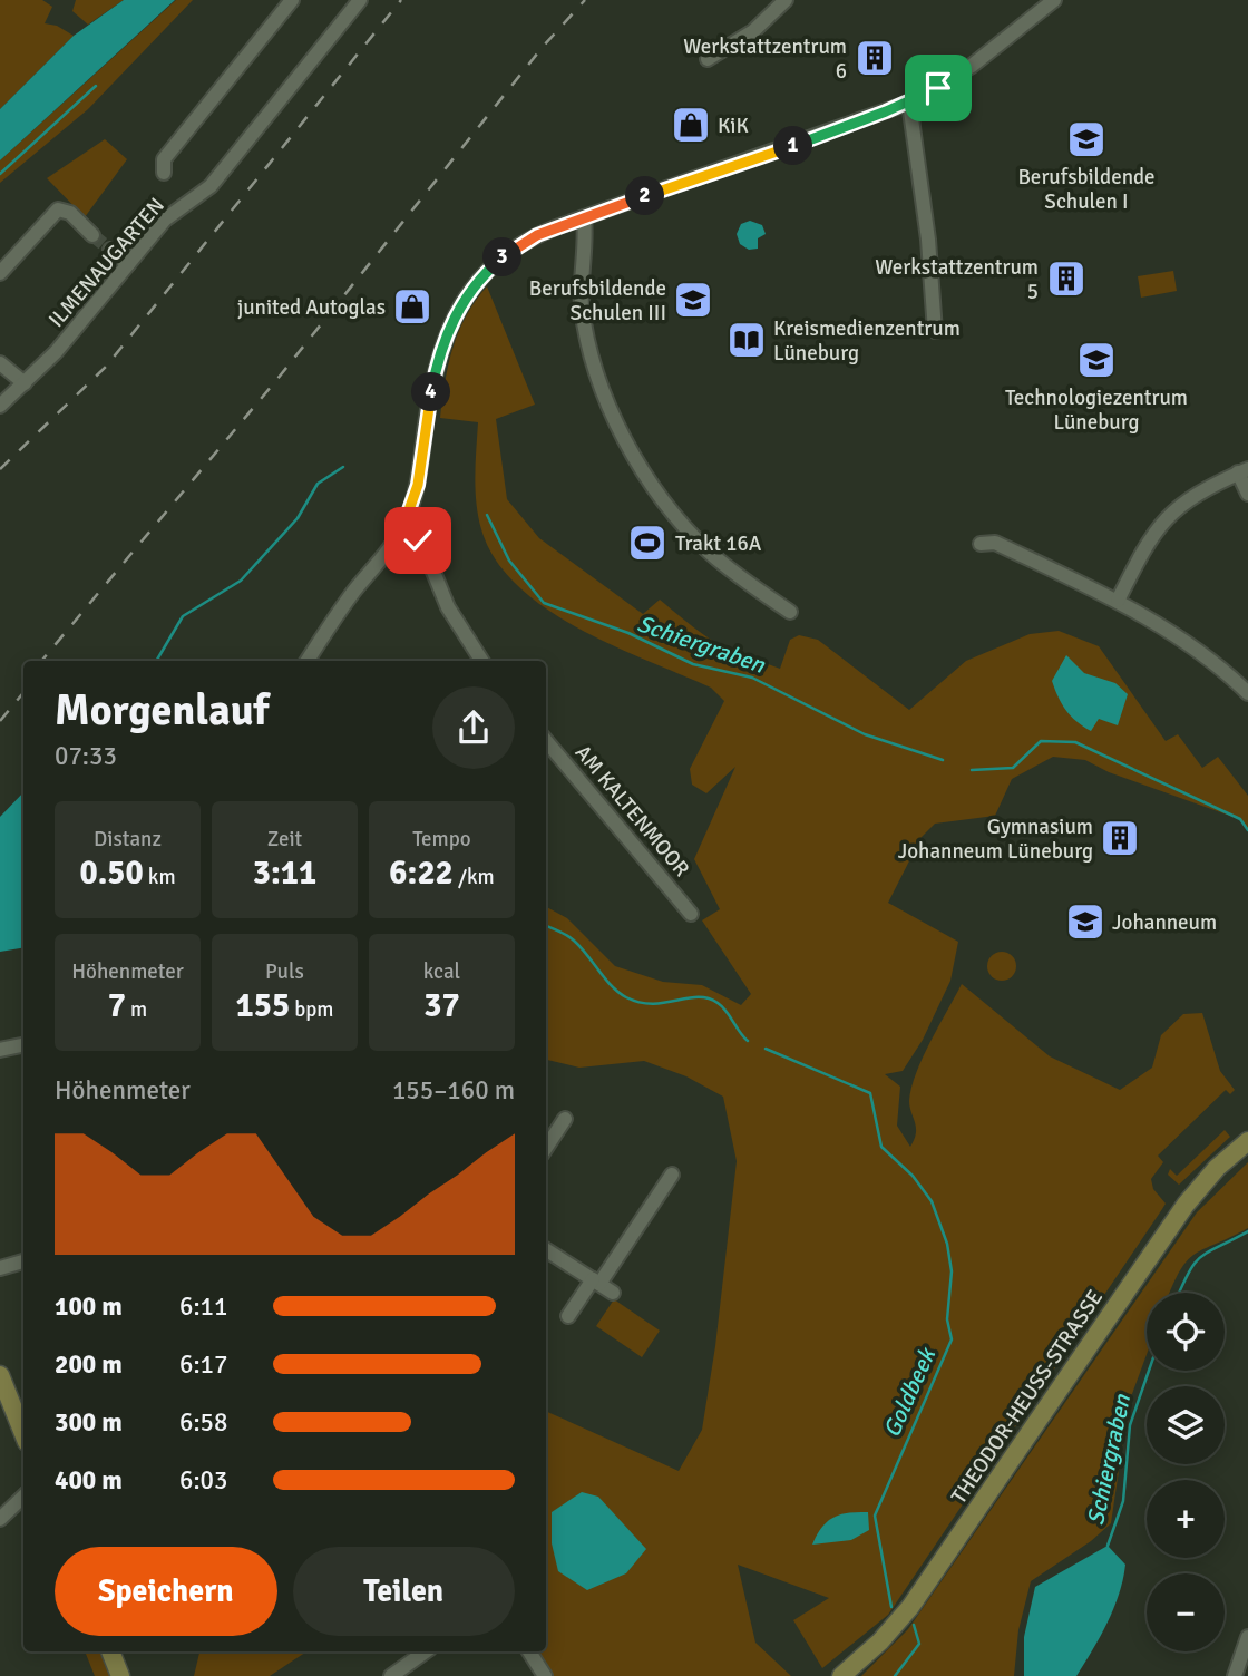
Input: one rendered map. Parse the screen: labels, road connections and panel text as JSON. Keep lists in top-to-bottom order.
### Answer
{
  "streets": {
    "main road": ["THEODOR-HEUSS-STRASSE"],
    "street": ["ILMENAUGARTEN", "AM KALTENMOOR"]
  },
  "water": ["Schiergraben", "Goldbeek"],
  "places": {
    "building": ["Werkstattzentrum 6", "Werkstattzentrum 5", "Gymnasium Johanneum Lüneburg"],
    "shop": ["KiK", "junited Autoglas"],
    "school or university": [
      "Berufsbildende Schulen I",
      "Berufsbildende Schulen III",
      "Technologiezentrum Lüneburg",
      "Johanneum"
    ],
    "library": ["Kreismedienzentrum Lüneburg"],
    "sports": ["Trakt 16A"]
  },
  "page": {
    "pins": [
      "1",
      "2",
      "3",
      "4"
    ],
    "heading": ["Morgenlauf", "07:33"],
    "stats": [
      ["Distanz", "0.50 km"],
      ["Zeit", "3:11"],
      ["Tempo", "6:22 /km"],
      ["Höhenmeter", "7 m"],
      ["Puls", "155 bpm"],
      ["kcal", "37"]
    ],
    "chart": ["Höhenmeter", "155–160 m"],
    "list": [
      {
        "name": "100 m",
        "note": "6:11"
      },
      {
        "name": "200 m",
        "note": "6:17"
      },
      {
        "name": "300 m",
        "note": "6:58"
      },
      {
        "name": "400 m",
        "note": "6:03"
      }
    ],
    "map_buttons": ["+", "−"],
    "buttons": ["Speichern", "Teilen"]
  }
}
